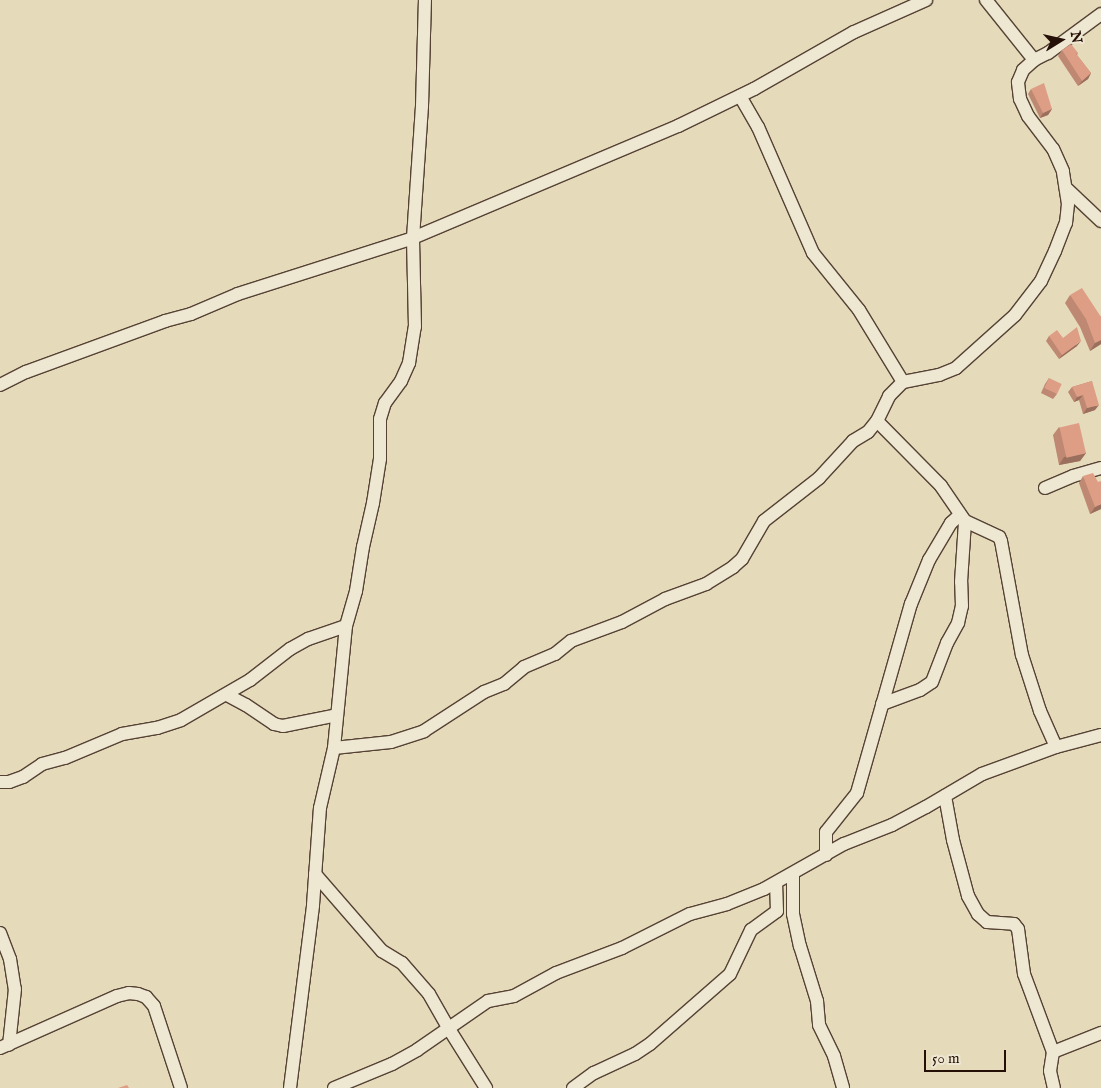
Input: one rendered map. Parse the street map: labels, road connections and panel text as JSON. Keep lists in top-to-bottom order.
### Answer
{
  "scale_bar": "50 m",
  "north": "right"
}
